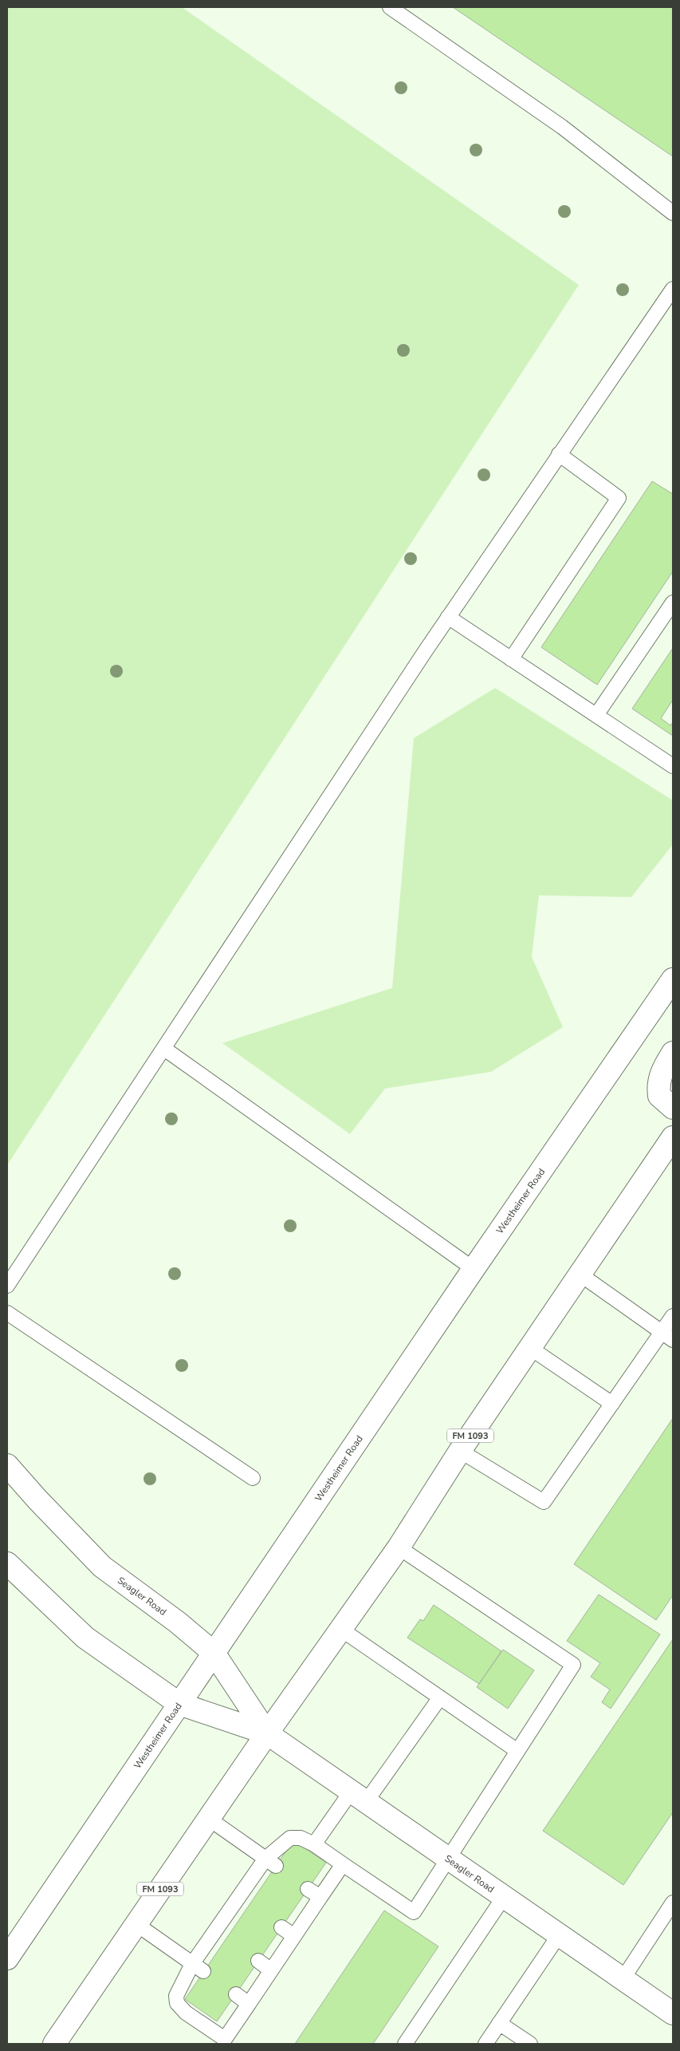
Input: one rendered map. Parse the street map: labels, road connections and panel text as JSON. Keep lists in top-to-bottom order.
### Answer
{
  "streets": {
    "main road": ["Westheimer Road", "FM 1093", "Seagler Road"]
  },
  "crossings": [
    ["Westheimer Road", "Seagler Road"],
    ["FM 1093", "Seagler Road"]
  ]
}
